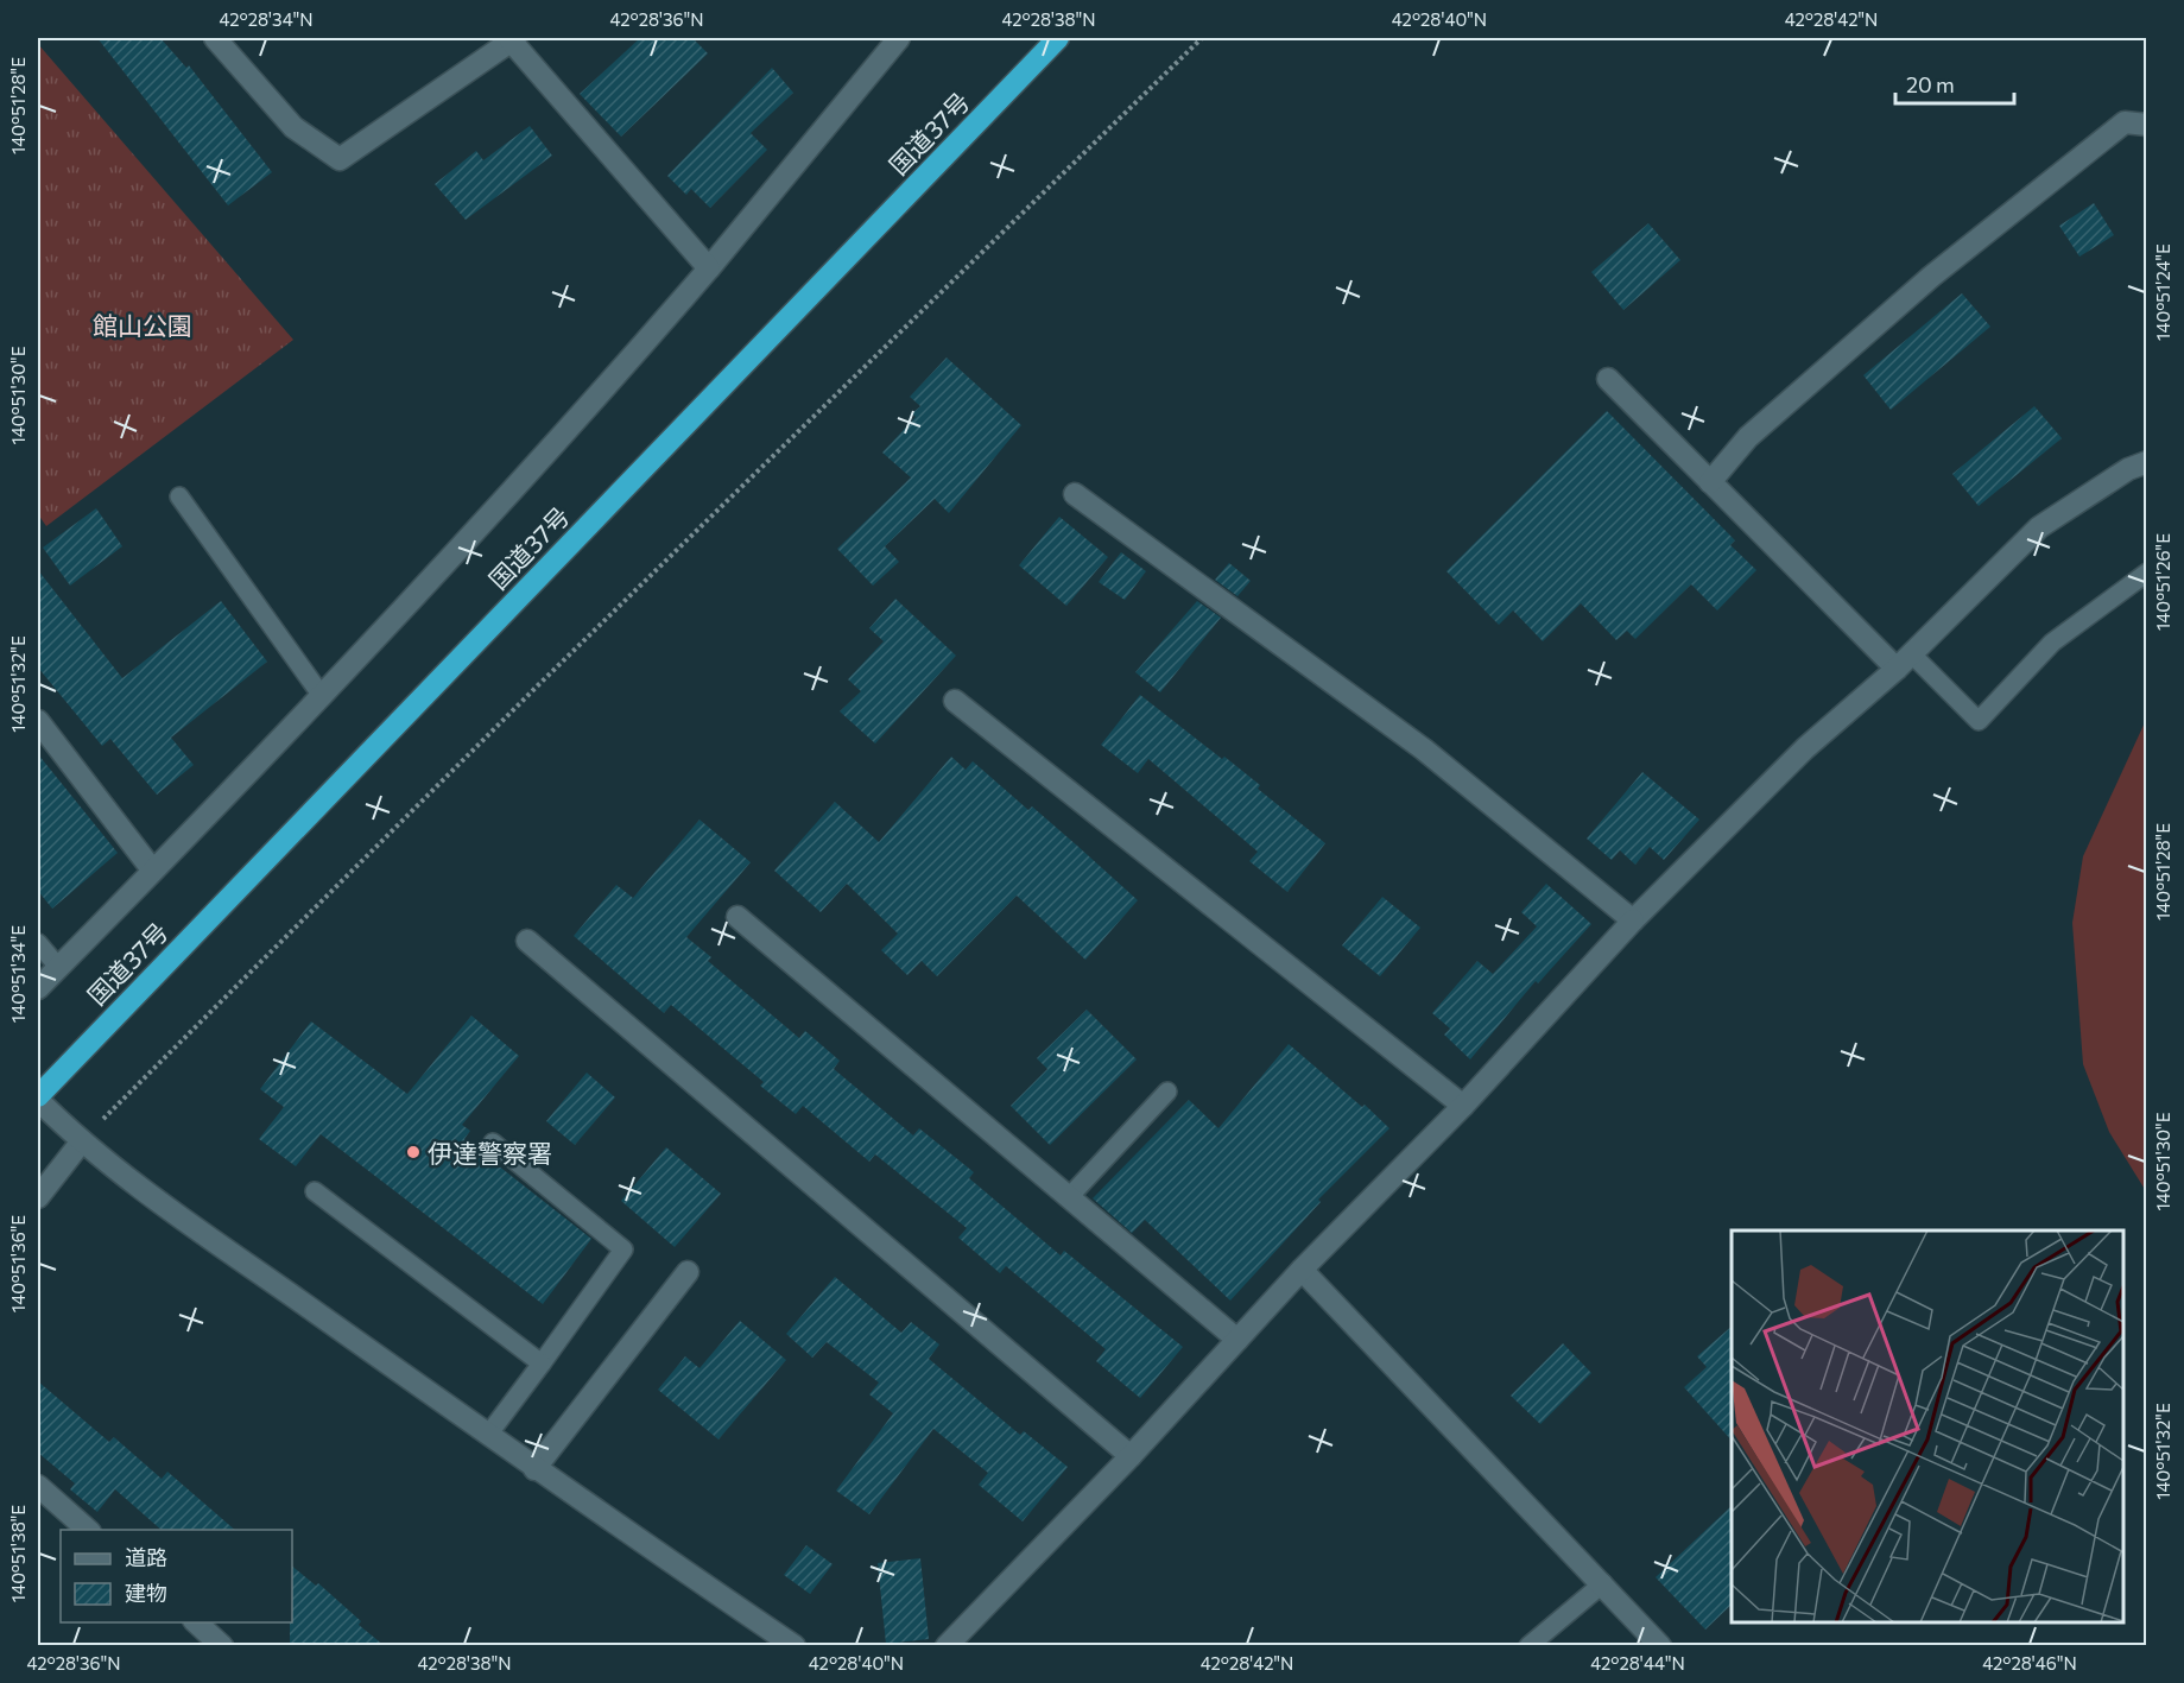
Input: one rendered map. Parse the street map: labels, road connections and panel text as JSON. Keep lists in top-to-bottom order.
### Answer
{
  "streets": {
    "highway": ["国道37号"]
  },
  "parks": ["館山公園"],
  "places": ["伊達警察署"],
  "legend": ["道路", "建物"],
  "scale_bar": "20 m",
  "coordinates": [
    "42°28'34\"N",
    "42°28'36\"N",
    "42°28'38\"N",
    "42°28'40\"N",
    "42°28'42\"N",
    "140°51'28\"E",
    "140°51'24\"E",
    "140°51'30\"E",
    "140°51'26\"E",
    "140°51'32\"E",
    "140°51'34\"E",
    "140°51'36\"E",
    "140°51'38\"E",
    "42°28'44\"N",
    "42°28'46\"N"
  ]
}
